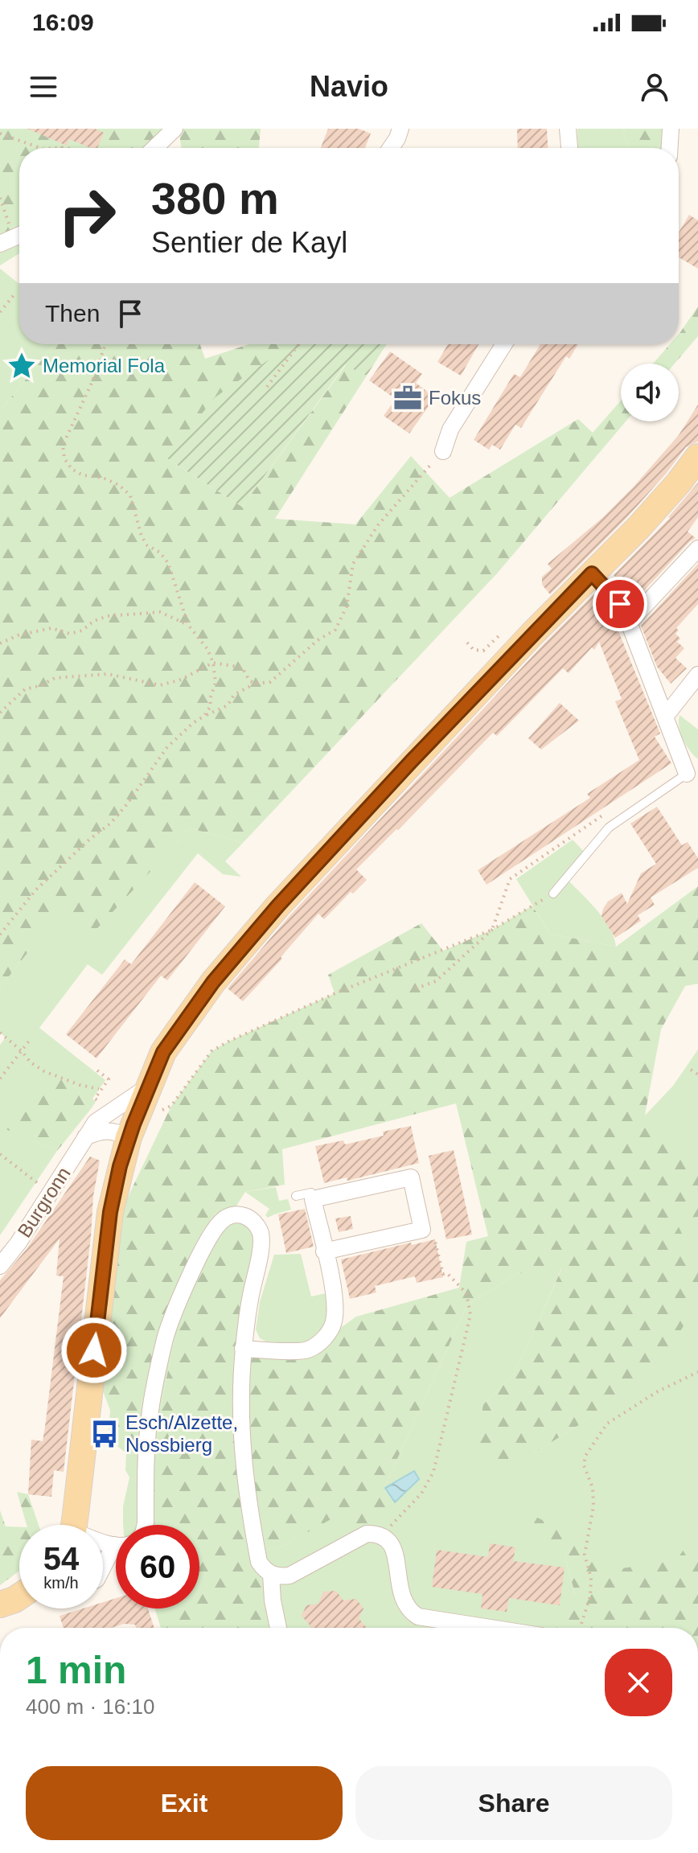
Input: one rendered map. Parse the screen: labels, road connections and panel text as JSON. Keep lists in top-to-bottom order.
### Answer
{
  "streets": {
    "street": ["Burgronn"]
  },
  "places": {
    "place": ["Memorial Fola"],
    "office": ["Fokus"],
    "bus stop": ["Esch/Alzette, Nossbierg"]
  },
  "page": {
    "status": "16:09",
    "header": "Navio",
    "turn": ["380 m", "Sentier de Kayl"],
    "then": "Then",
    "speed": "54 km/h",
    "limit": "60",
    "heading": ["1 min", "400 m · 16:10"],
    "buttons": ["Exit", "Share"]
  }
}
